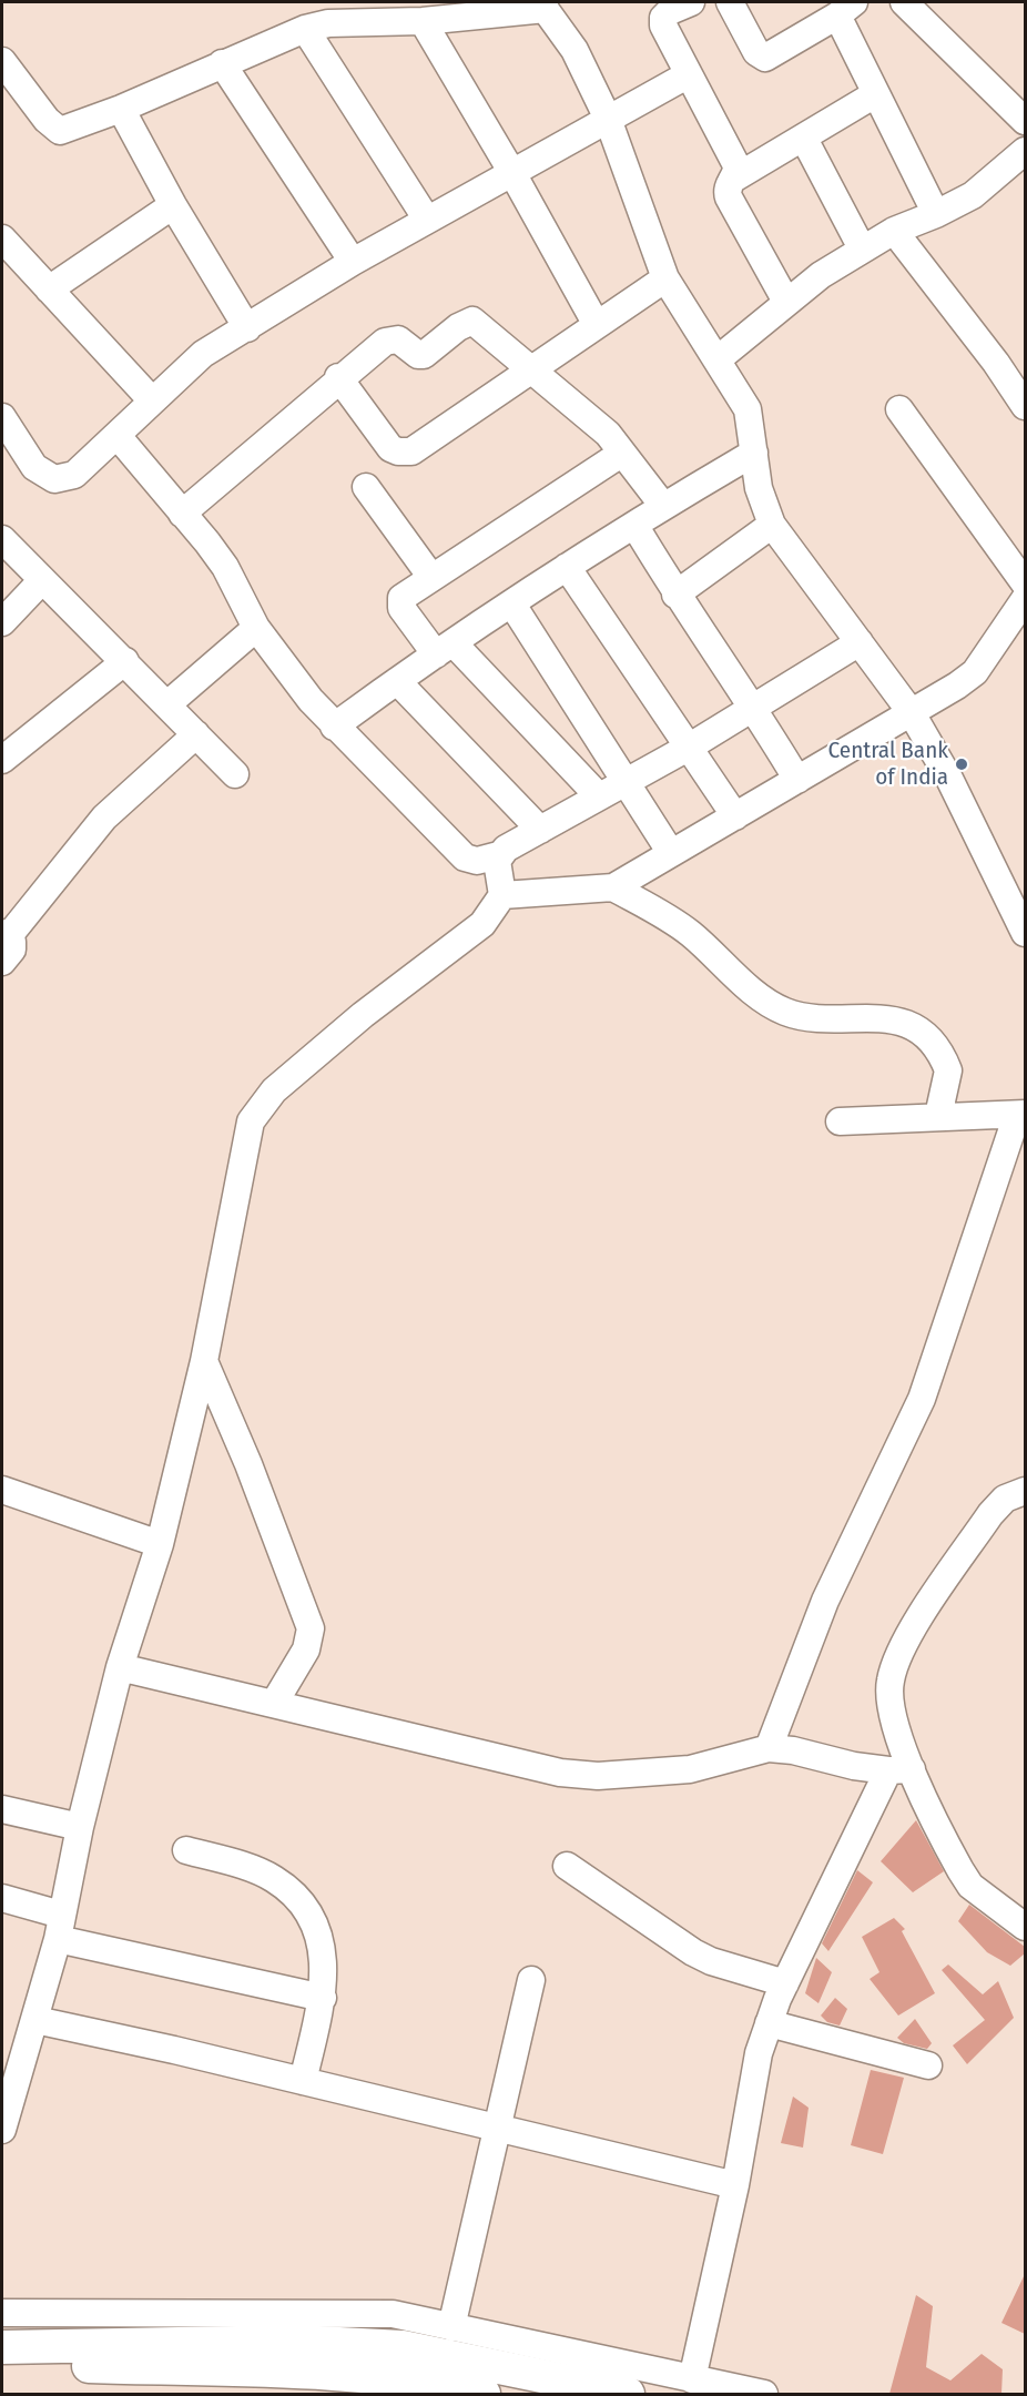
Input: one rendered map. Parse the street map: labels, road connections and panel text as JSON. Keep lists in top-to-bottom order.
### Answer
{
  "places": ["Central Bank of India"]
}
